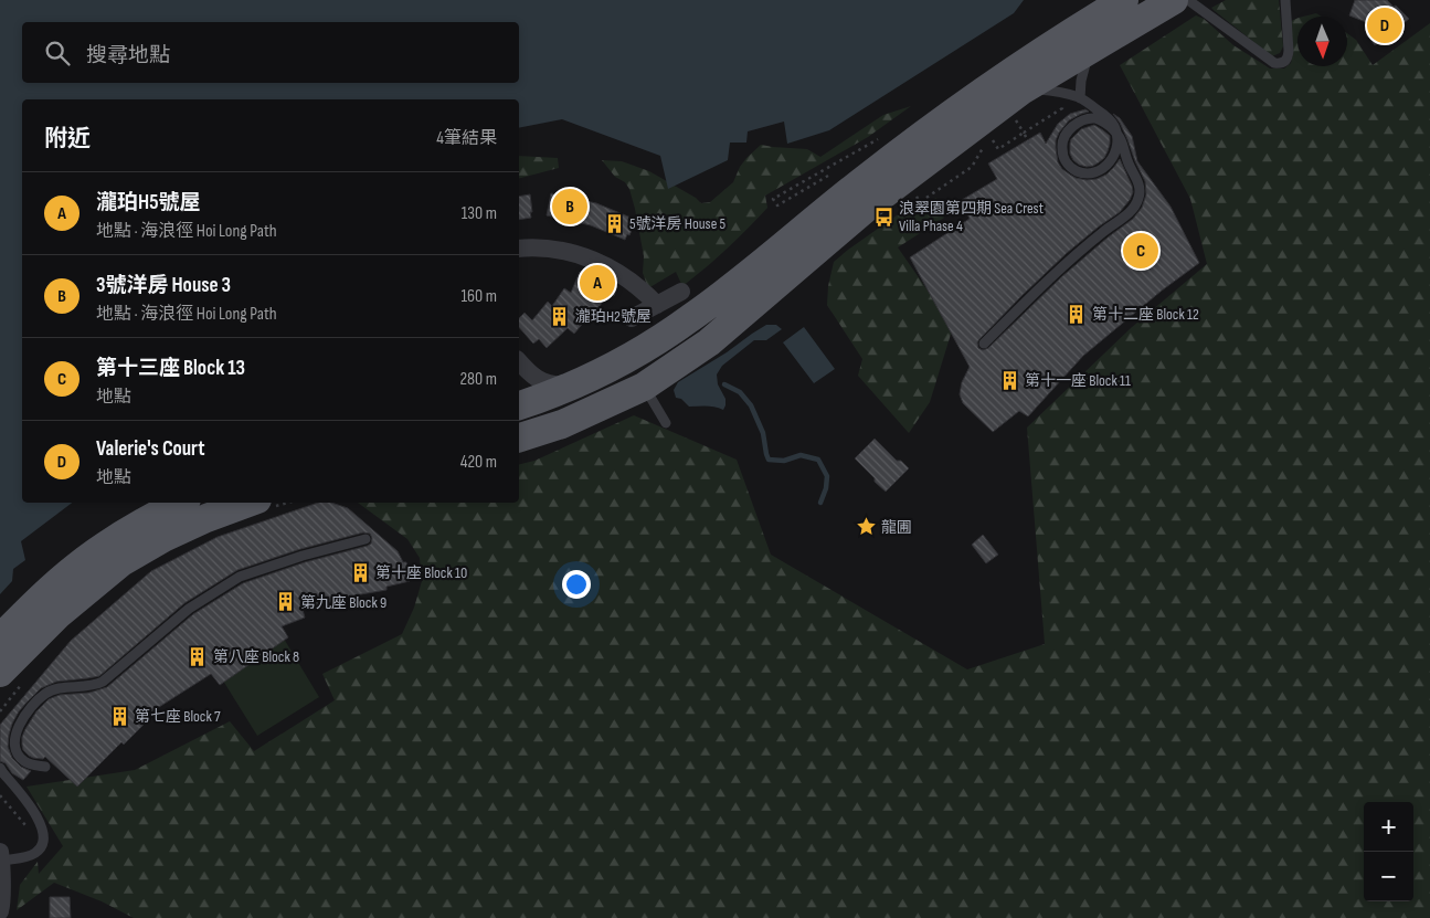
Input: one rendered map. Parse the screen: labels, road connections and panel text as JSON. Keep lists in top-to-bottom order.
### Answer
{
  "places": {
    "bus stop": ["浪翠園第四期 Sea Crest Villa Phase 4"],
    "building": [
      "5號洋房 House 5",
      "第十二座 Block 12",
      "瀧珀H2號屋",
      "第十一座 Block 11",
      "第十座 Block 10",
      "第九座 Block 9",
      "第八座 Block 8",
      "第七座 Block 7"
    ],
    "place": ["龍圃"]
  },
  "north": "bottom",
  "page": {
    "pins": [
      "D",
      "B",
      "C",
      "A"
    ],
    "search": "搜尋地點",
    "heading": ["附近", "4筆結果"],
    "list": [
      {
        "mark": "A",
        "name": "瀧珀H5號屋",
        "note": "地點 · 海浪徑 Hoi Long Path",
        "value": "130 m"
      },
      {
        "mark": "B",
        "name": "3號洋房 House 3",
        "note": "地點 · 海浪徑 Hoi Long Path",
        "value": "160 m"
      },
      {
        "mark": "C",
        "name": "第十三座 Block 13",
        "note": "地點",
        "value": "280 m"
      },
      {
        "mark": "D",
        "name": "Valerie's Court",
        "note": "地點",
        "value": "420 m"
      }
    ],
    "map_buttons": ["+", "−"]
  }
}
